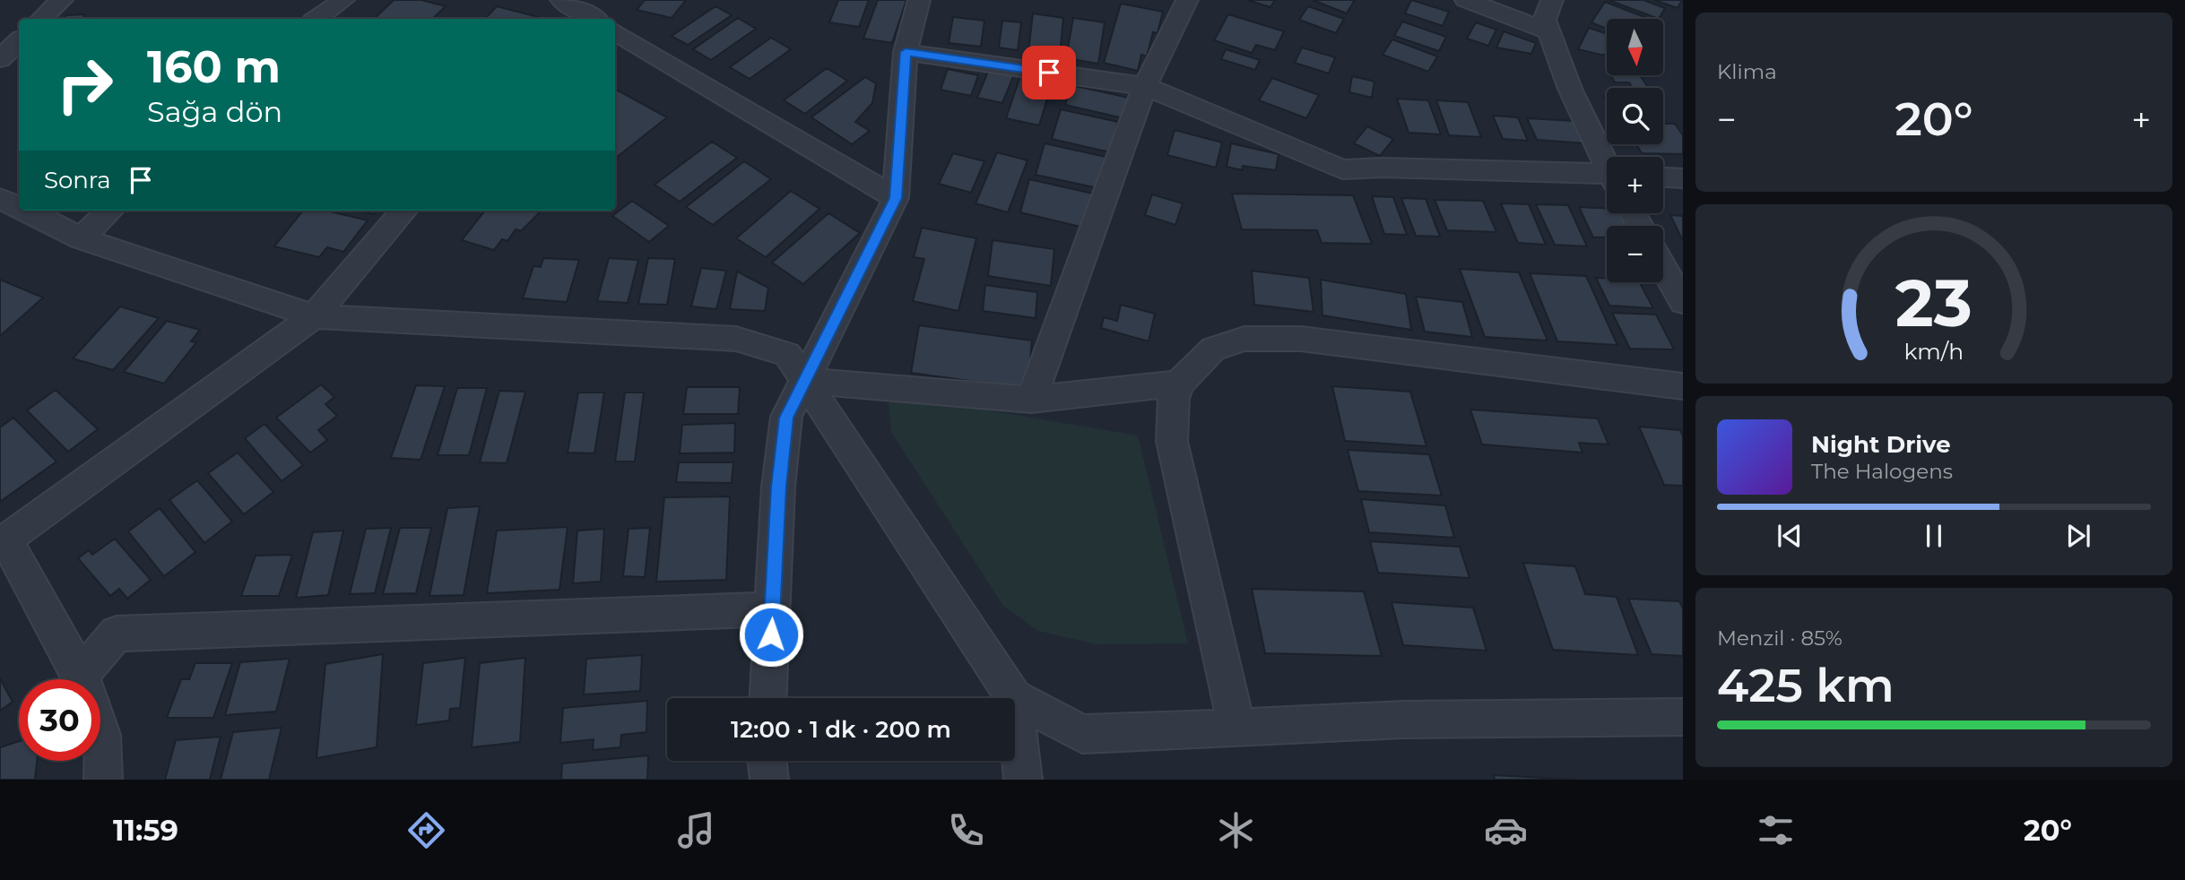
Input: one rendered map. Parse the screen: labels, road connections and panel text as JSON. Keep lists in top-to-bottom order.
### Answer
{
  "north": "bottom",
  "page": {
    "tile": [
      "Klima",
      ["Menzil · 85%", "425 km"]
    ],
    "map_buttons": ["+", "−"],
    "turn": ["160 m", "Sağa dön"],
    "heat": ["−", "20°", "+"],
    "then": "Sonra",
    "song": ["Night Drive", "The Halogens"],
    "limit": "30",
    "trip": "12:00 · 1 dk · 200 m",
    "tabs": ["11:59", "20°"],
    "gauge": ["23", "km/h"]
  }
}
